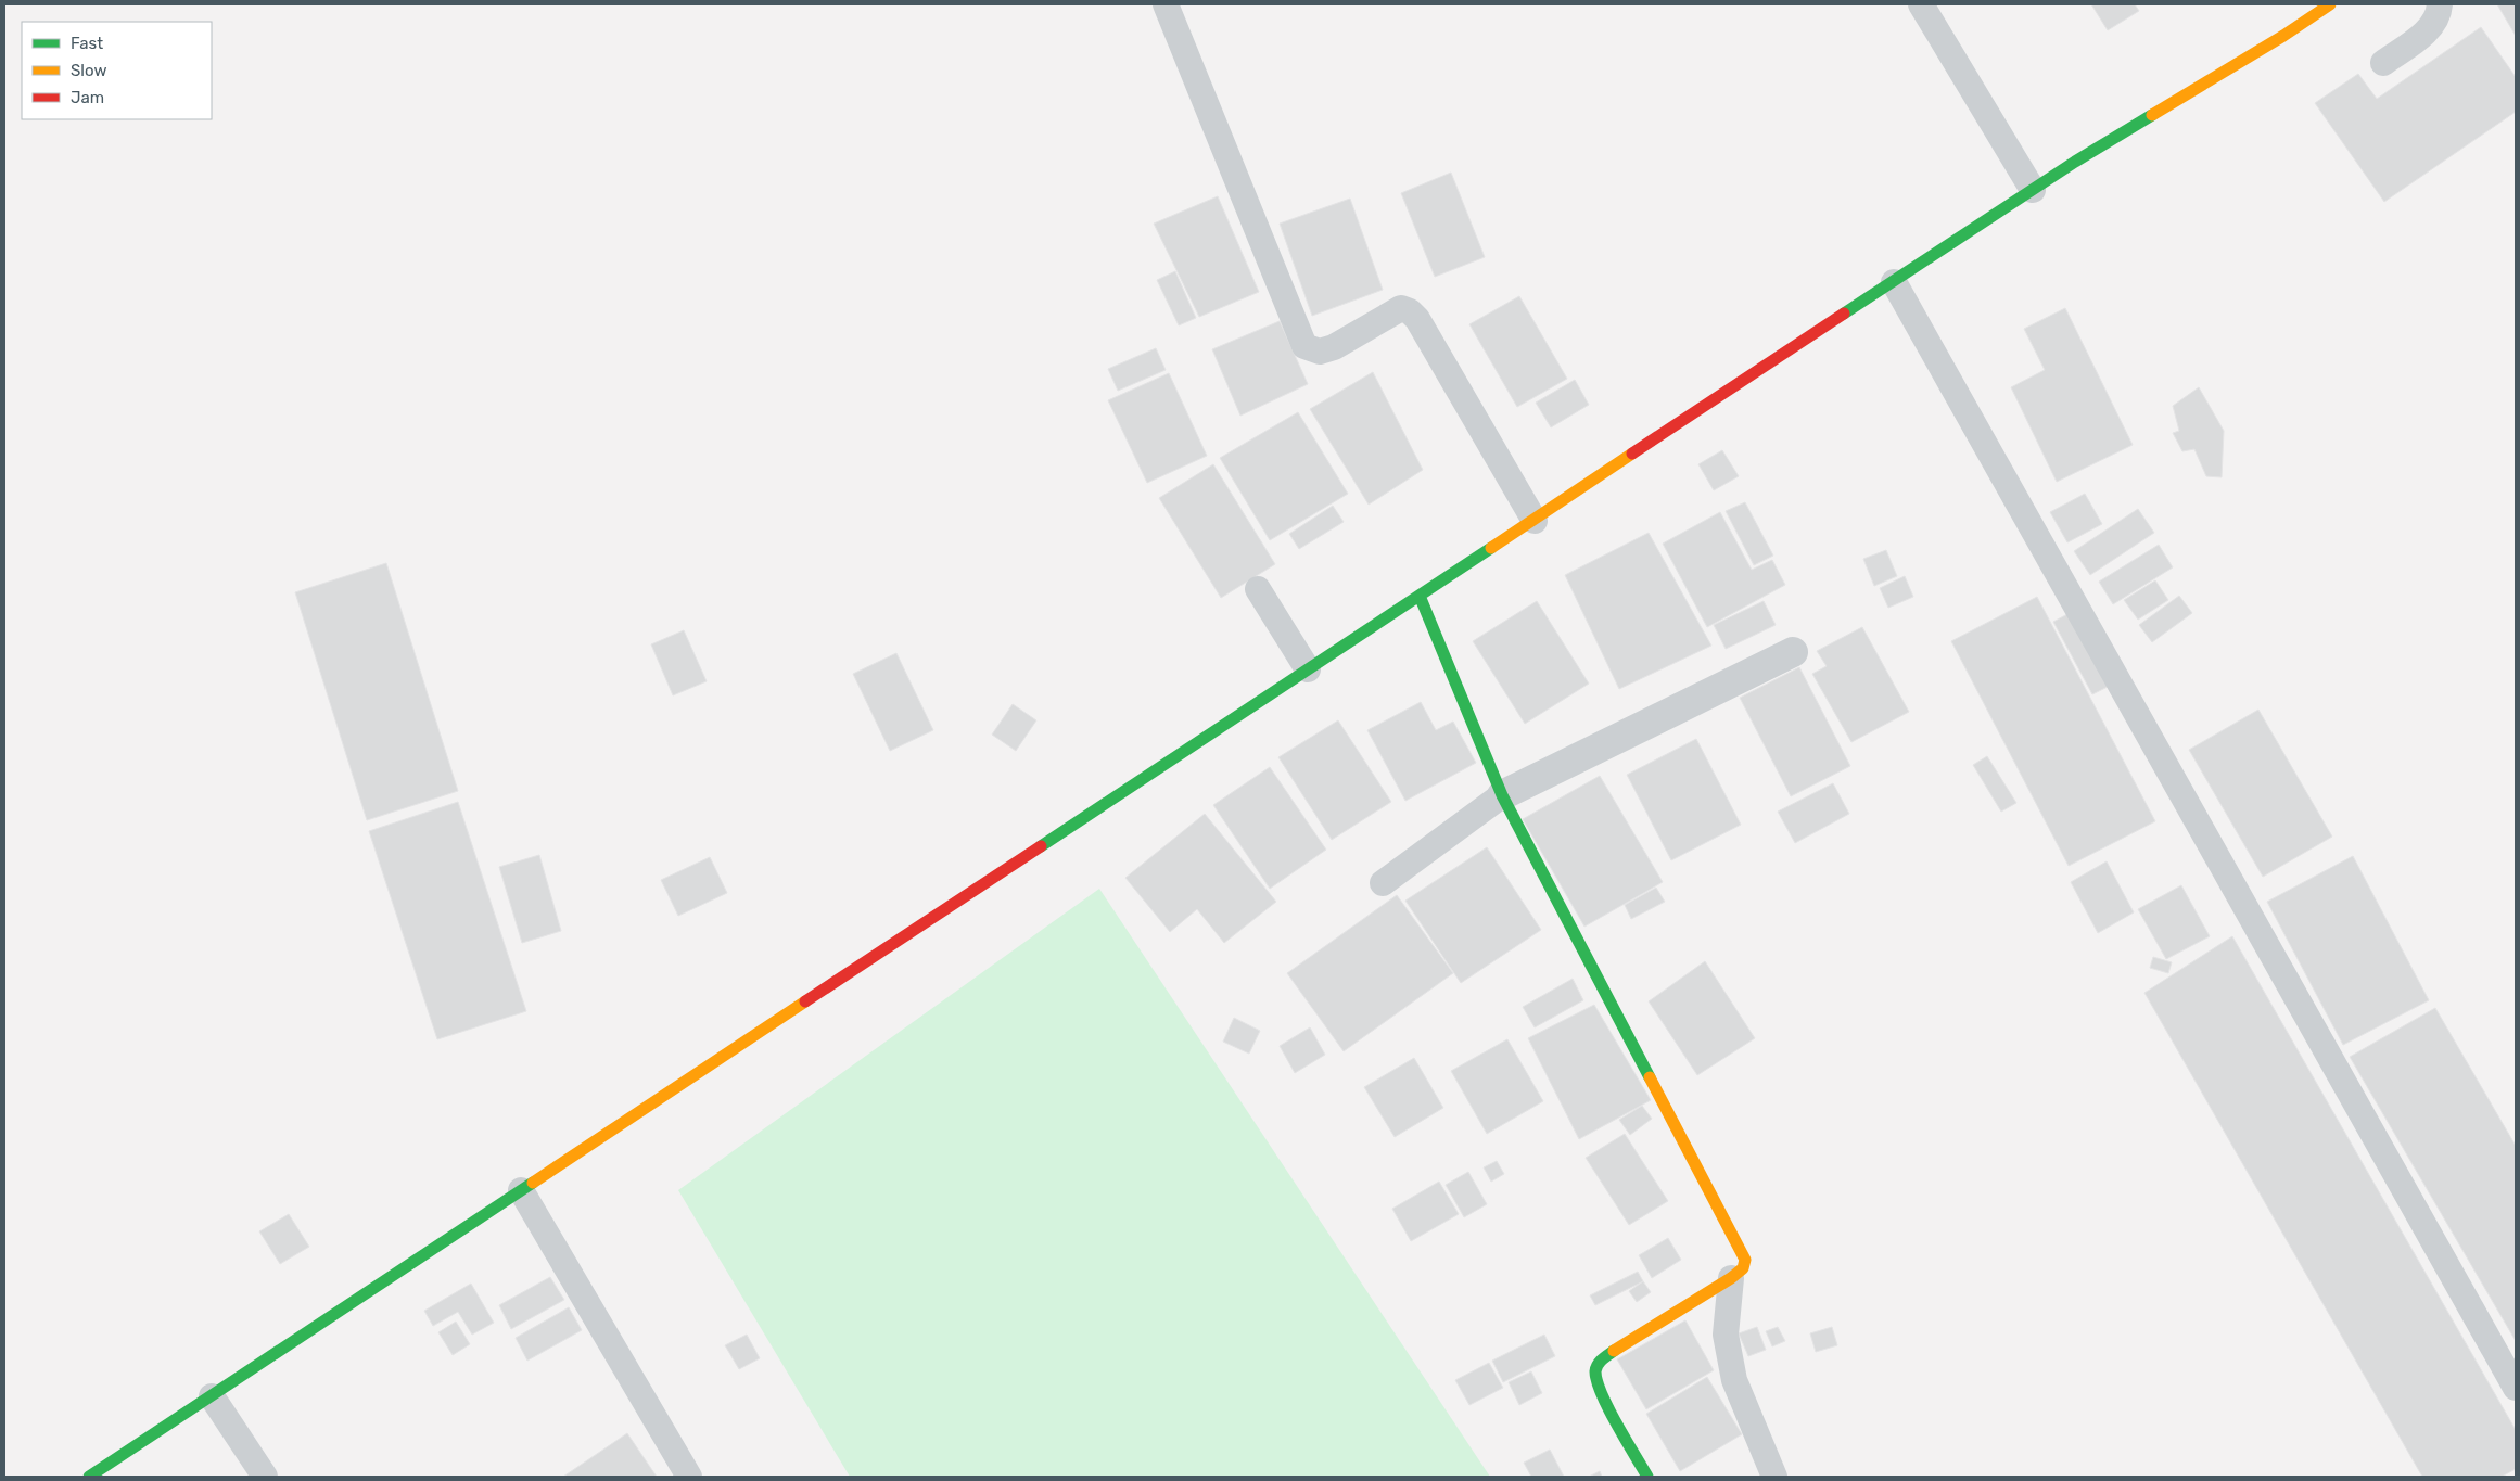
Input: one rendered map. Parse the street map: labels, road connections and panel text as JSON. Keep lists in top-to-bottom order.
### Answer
{
  "legend": ["Fast", "Slow", "Jam"]
}
